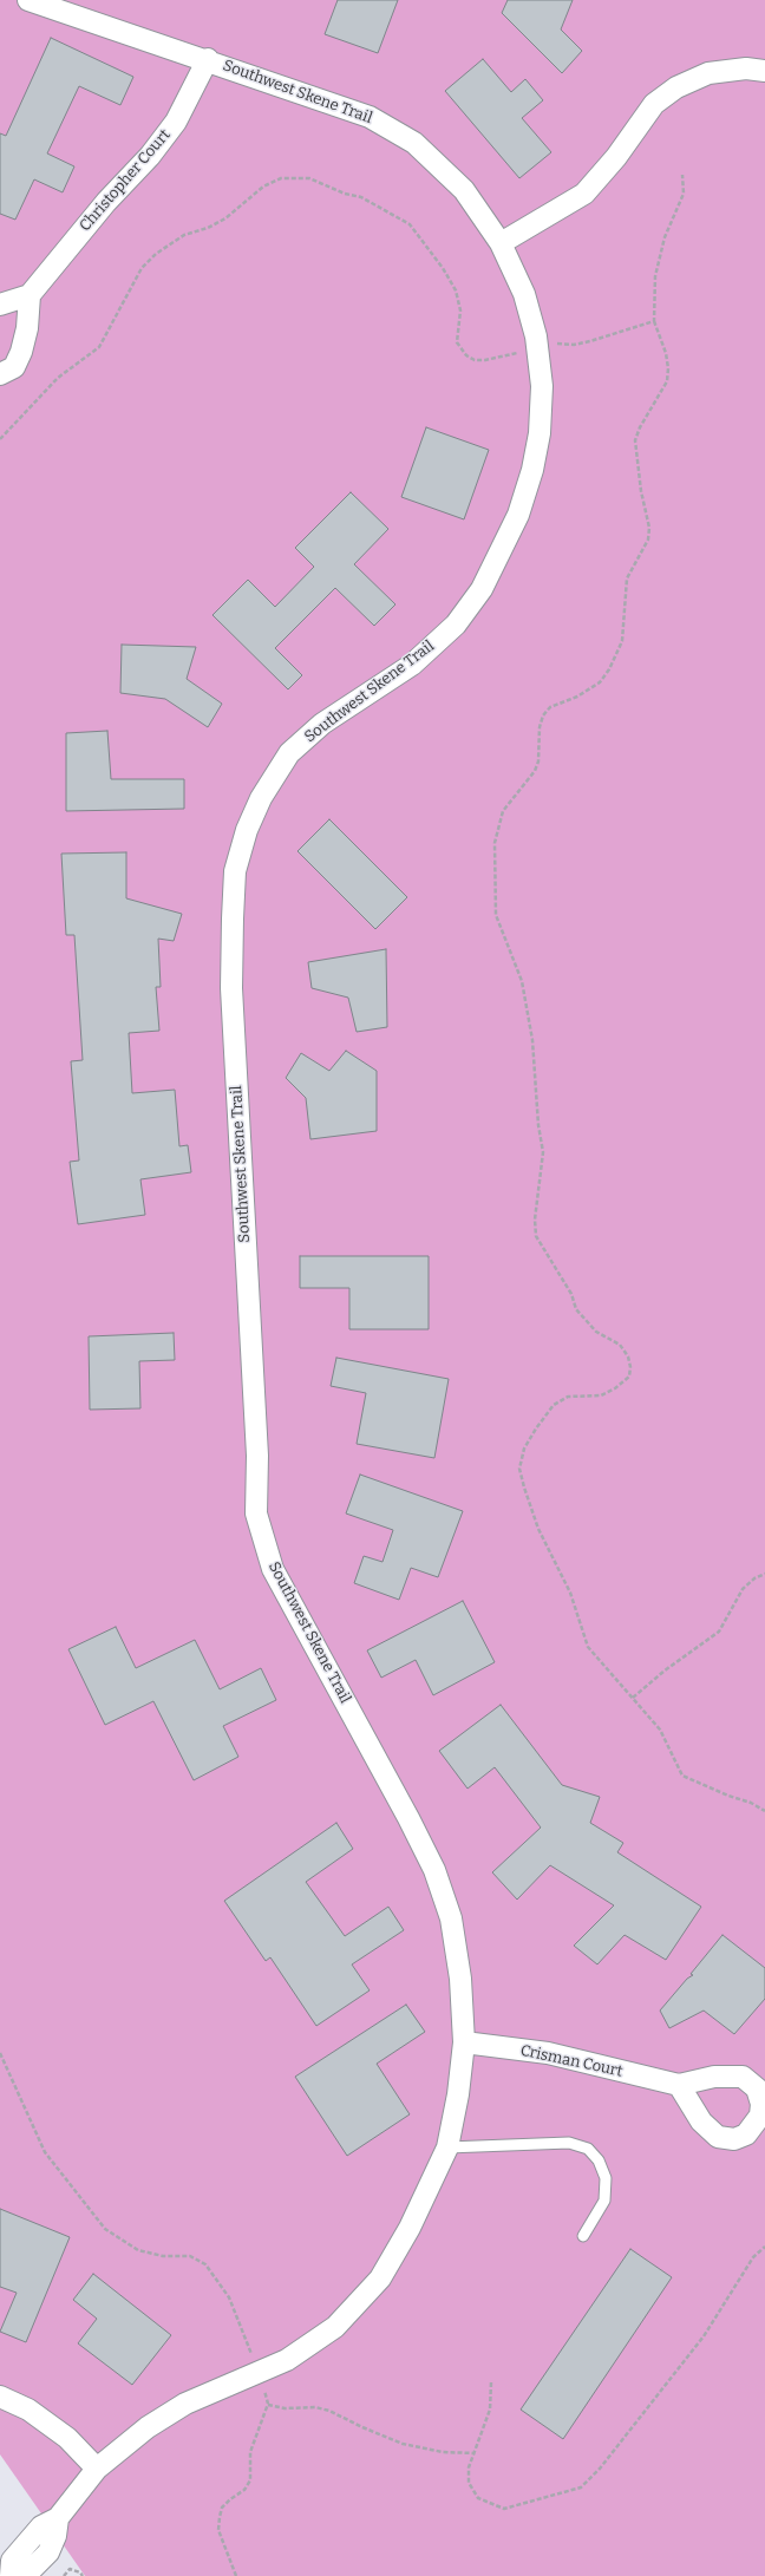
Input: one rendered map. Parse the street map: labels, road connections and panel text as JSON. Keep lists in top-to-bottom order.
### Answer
{
  "streets": {
    "street": ["Southwest Skene Trail", "Christopher Court", "Crisman Court"]
  },
  "crossings": [
    ["Southwest Skene Trail", "Christopher Court"],
    ["Southwest Skene Trail", "Crisman Court"]
  ]
}
